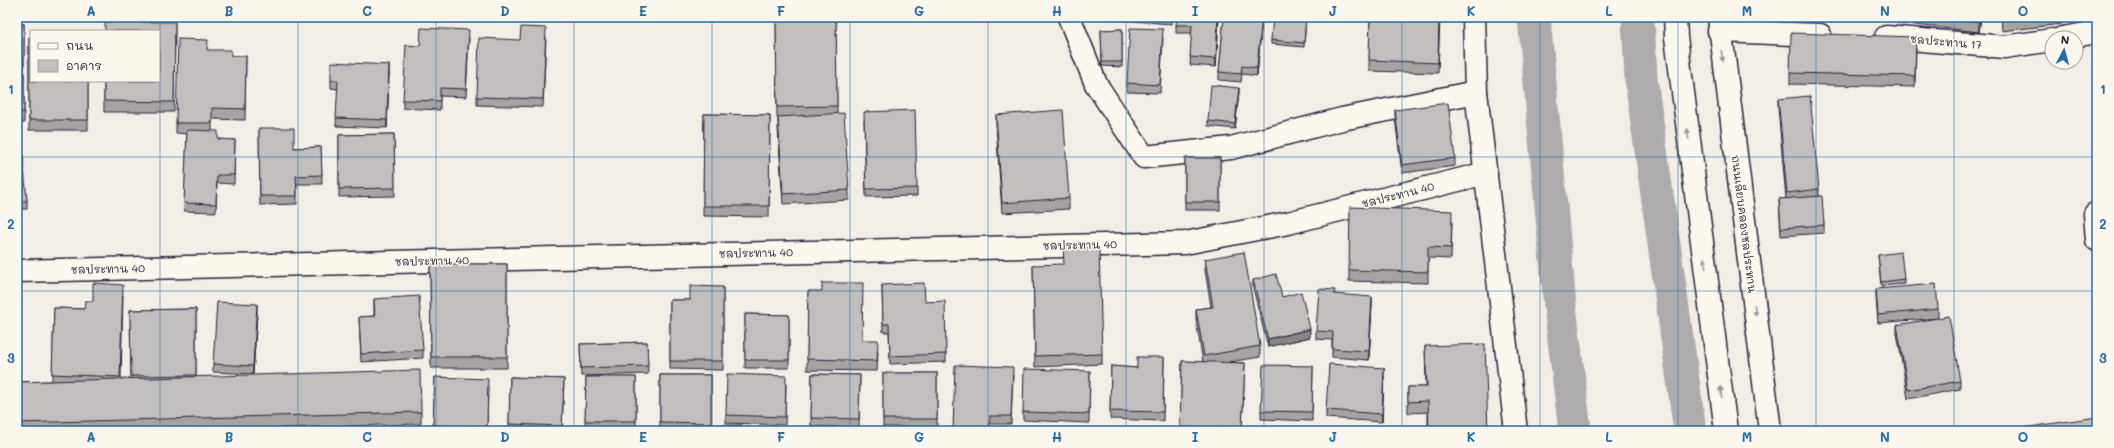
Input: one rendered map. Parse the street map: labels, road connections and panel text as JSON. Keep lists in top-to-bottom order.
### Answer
{
  "streets": {
    "street": ["ชลประทาน 17", "ชลประทาน 40", "ถนนเลียบคลองชลประทาน"]
  },
  "legend": ["ถนน", "อาคาร"],
  "north": "top",
  "grid": {
    "columns": [
      "A",
      "B",
      "C",
      "D",
      "E",
      "F",
      "G",
      "H",
      "I",
      "J",
      "K",
      "L",
      "M",
      "N",
      "O"
    ],
    "rows": ["1", "2", "3"]
  }
}
